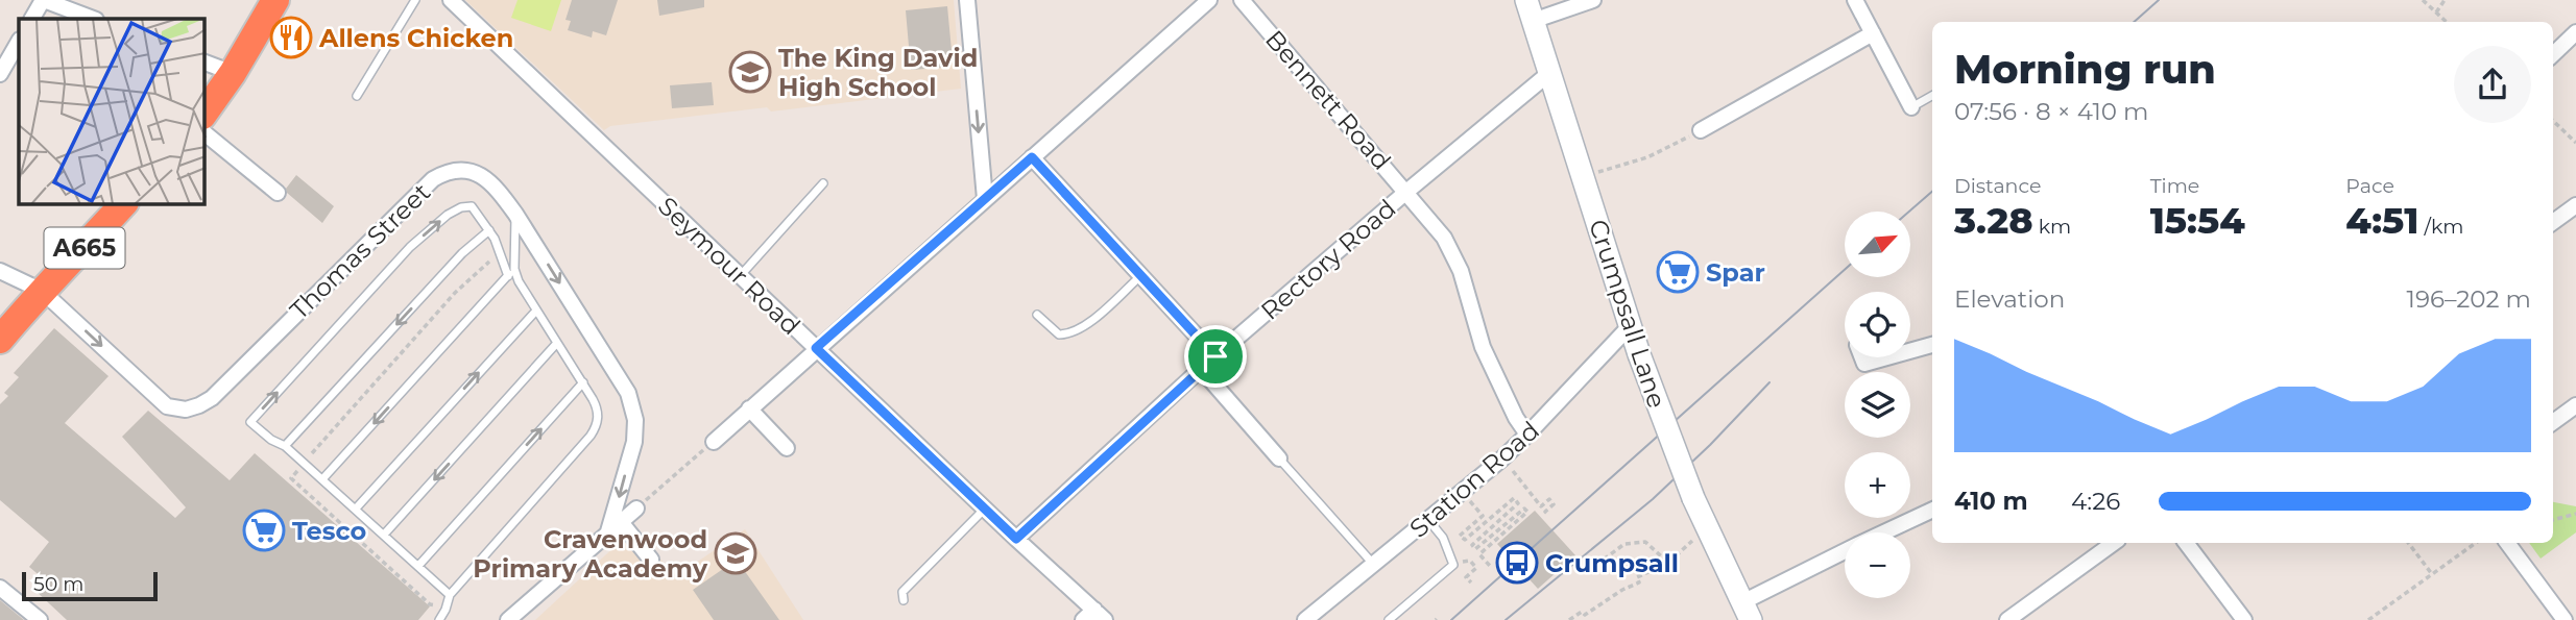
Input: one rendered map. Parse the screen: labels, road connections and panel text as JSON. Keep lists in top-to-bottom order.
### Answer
{
  "streets": {
    "highway": ["A665"],
    "street": [
      "Bennett Road",
      "Thomas Street",
      "Rectory Road",
      "Seymour Road",
      "Crumpsall Lane",
      "Station Road"
    ]
  },
  "crossings": [
    ["Bennett Road", "Rectory Road"],
    ["Bennett Road", "Station Road"],
    ["A665", "Thomas Street"],
    ["Rectory Road", "Seymour Road"],
    ["Rectory Road", "Crumpsall Lane"],
    ["Crumpsall Lane", "Station Road"]
  ],
  "places": {
    "restaurant": ["Allens Chicken"],
    "school or university": ["The King David High School", "Cravenwood Primary Academy"],
    "supermarket": ["Spar", "Tesco"],
    "bus stop": ["Crumpsall"]
  },
  "scale_bar": "50 m",
  "north": "top right",
  "page": {
    "heading": ["Morning run", "07:56 · 8 × 410 m"],
    "stats": [
      ["Distance", "3.28 km"],
      ["Time", "15:54"],
      ["Pace", "4:51 /km"]
    ],
    "map_buttons": ["+", "−"],
    "chart": ["Elevation", "196–202 m"],
    "list": [
      {
        "name": "410 m",
        "note": "4:26"
      }
    ],
    "scale": "50 m"
  }
}
